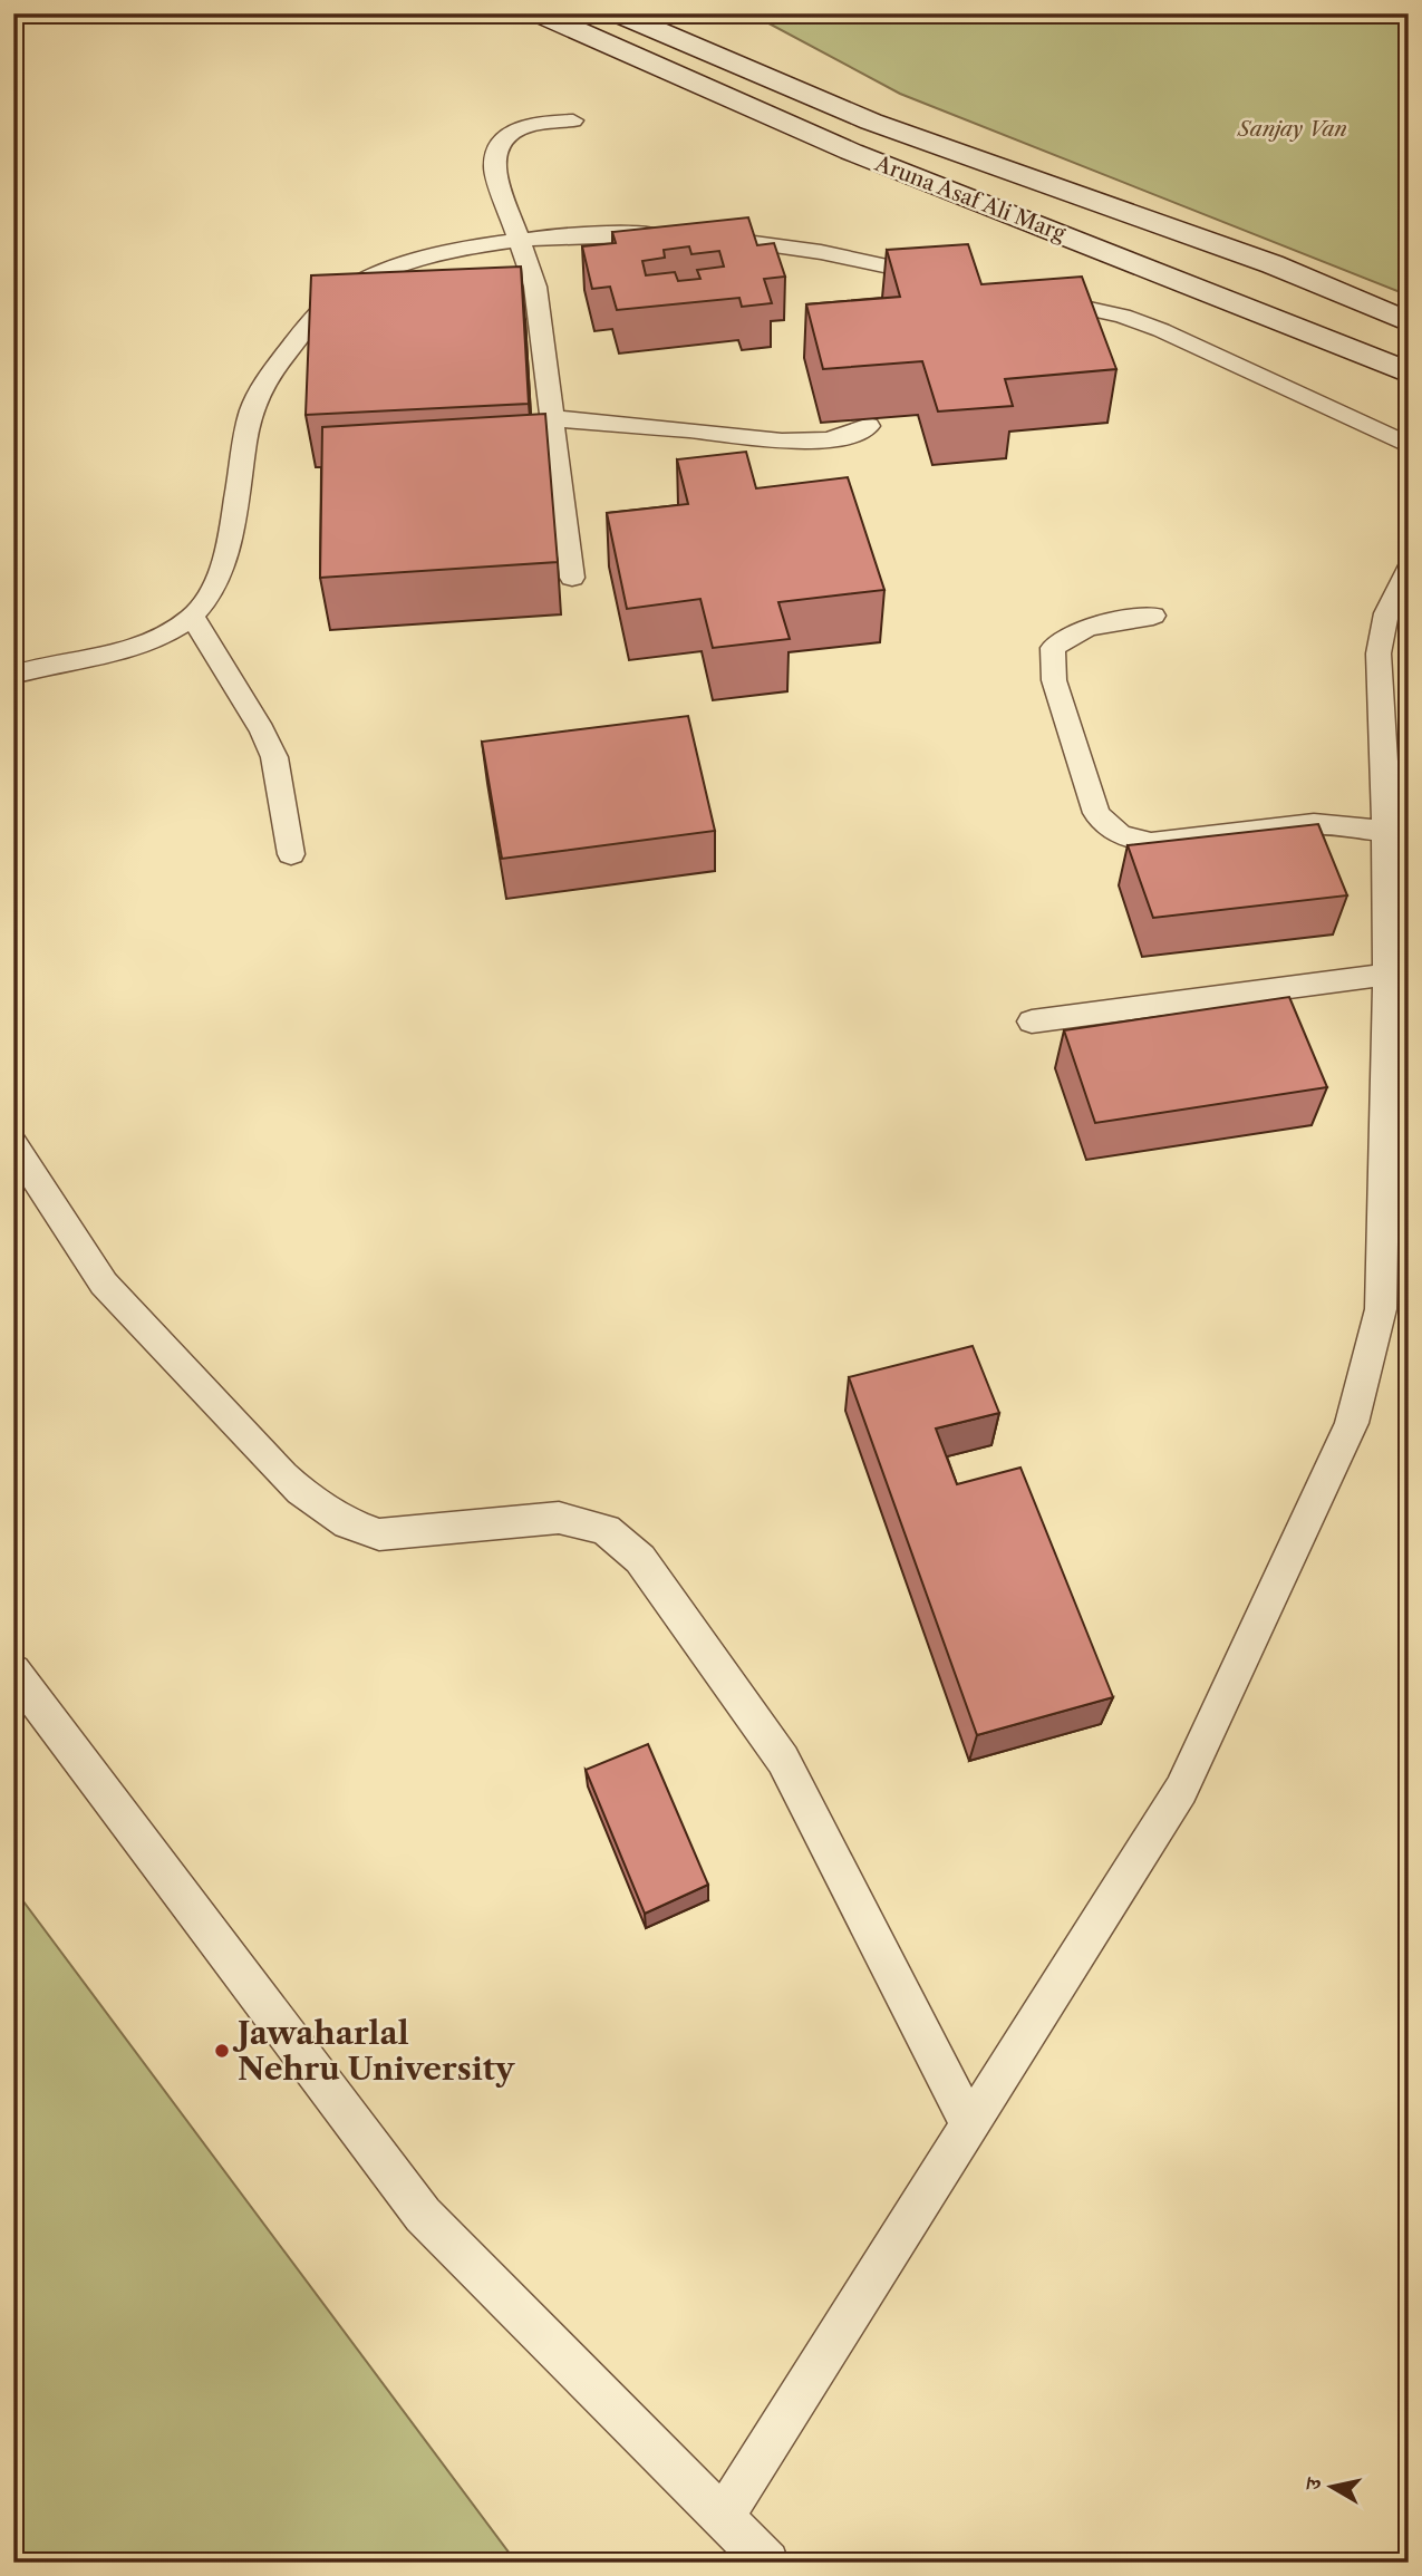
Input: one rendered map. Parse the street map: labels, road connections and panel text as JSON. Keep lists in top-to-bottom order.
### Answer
{
  "streets": {
    "main road": ["Aruna Asaf Ali Marg"]
  },
  "parks": ["Sanjay Van"],
  "places": ["Jawaharlal Nehru University"],
  "north": "left"
}
